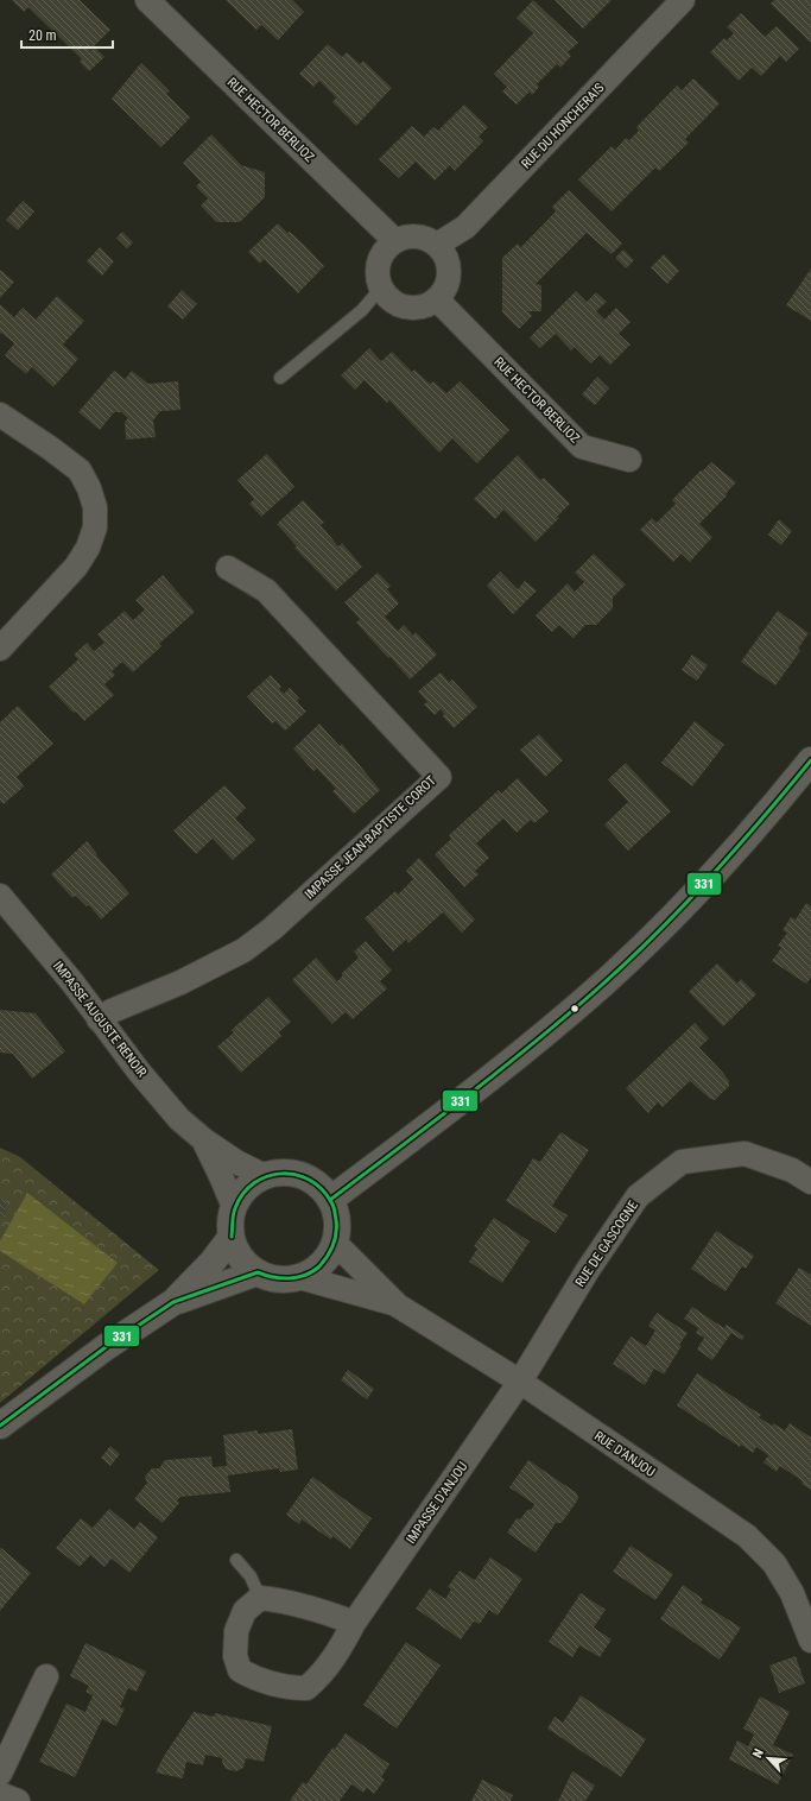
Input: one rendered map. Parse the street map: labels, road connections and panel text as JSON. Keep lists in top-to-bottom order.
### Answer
{
  "streets": {
    "street": [
      "RUE HECTOR BERLIOZ",
      "RUE DU HONCHERAIS",
      "IMPASSE JEAN-BAPTISTE COROT",
      "IMPASSE AUGUSTE RENOIR",
      "RUE DE GASCOGNE",
      "RUE D'ANJOU",
      "IMPASSE D'ANJOU"
    ]
  },
  "crossings": [
    ["RUE HECTOR BERLIOZ", "RUE DU HONCHERAIS"],
    ["IMPASSE JEAN-BAPTISTE COROT", "IMPASSE AUGUSTE RENOIR"],
    ["IMPASSE AUGUSTE RENOIR", "RUE D'ANJOU"],
    ["RUE DE GASCOGNE", "RUE D'ANJOU"],
    ["RUE DE GASCOGNE", "IMPASSE D'ANJOU"],
    ["RUE D'ANJOU", "IMPASSE D'ANJOU"]
  ],
  "lines": ["transit line 331"],
  "scale_bar": "20 m",
  "north": "top left"
}
